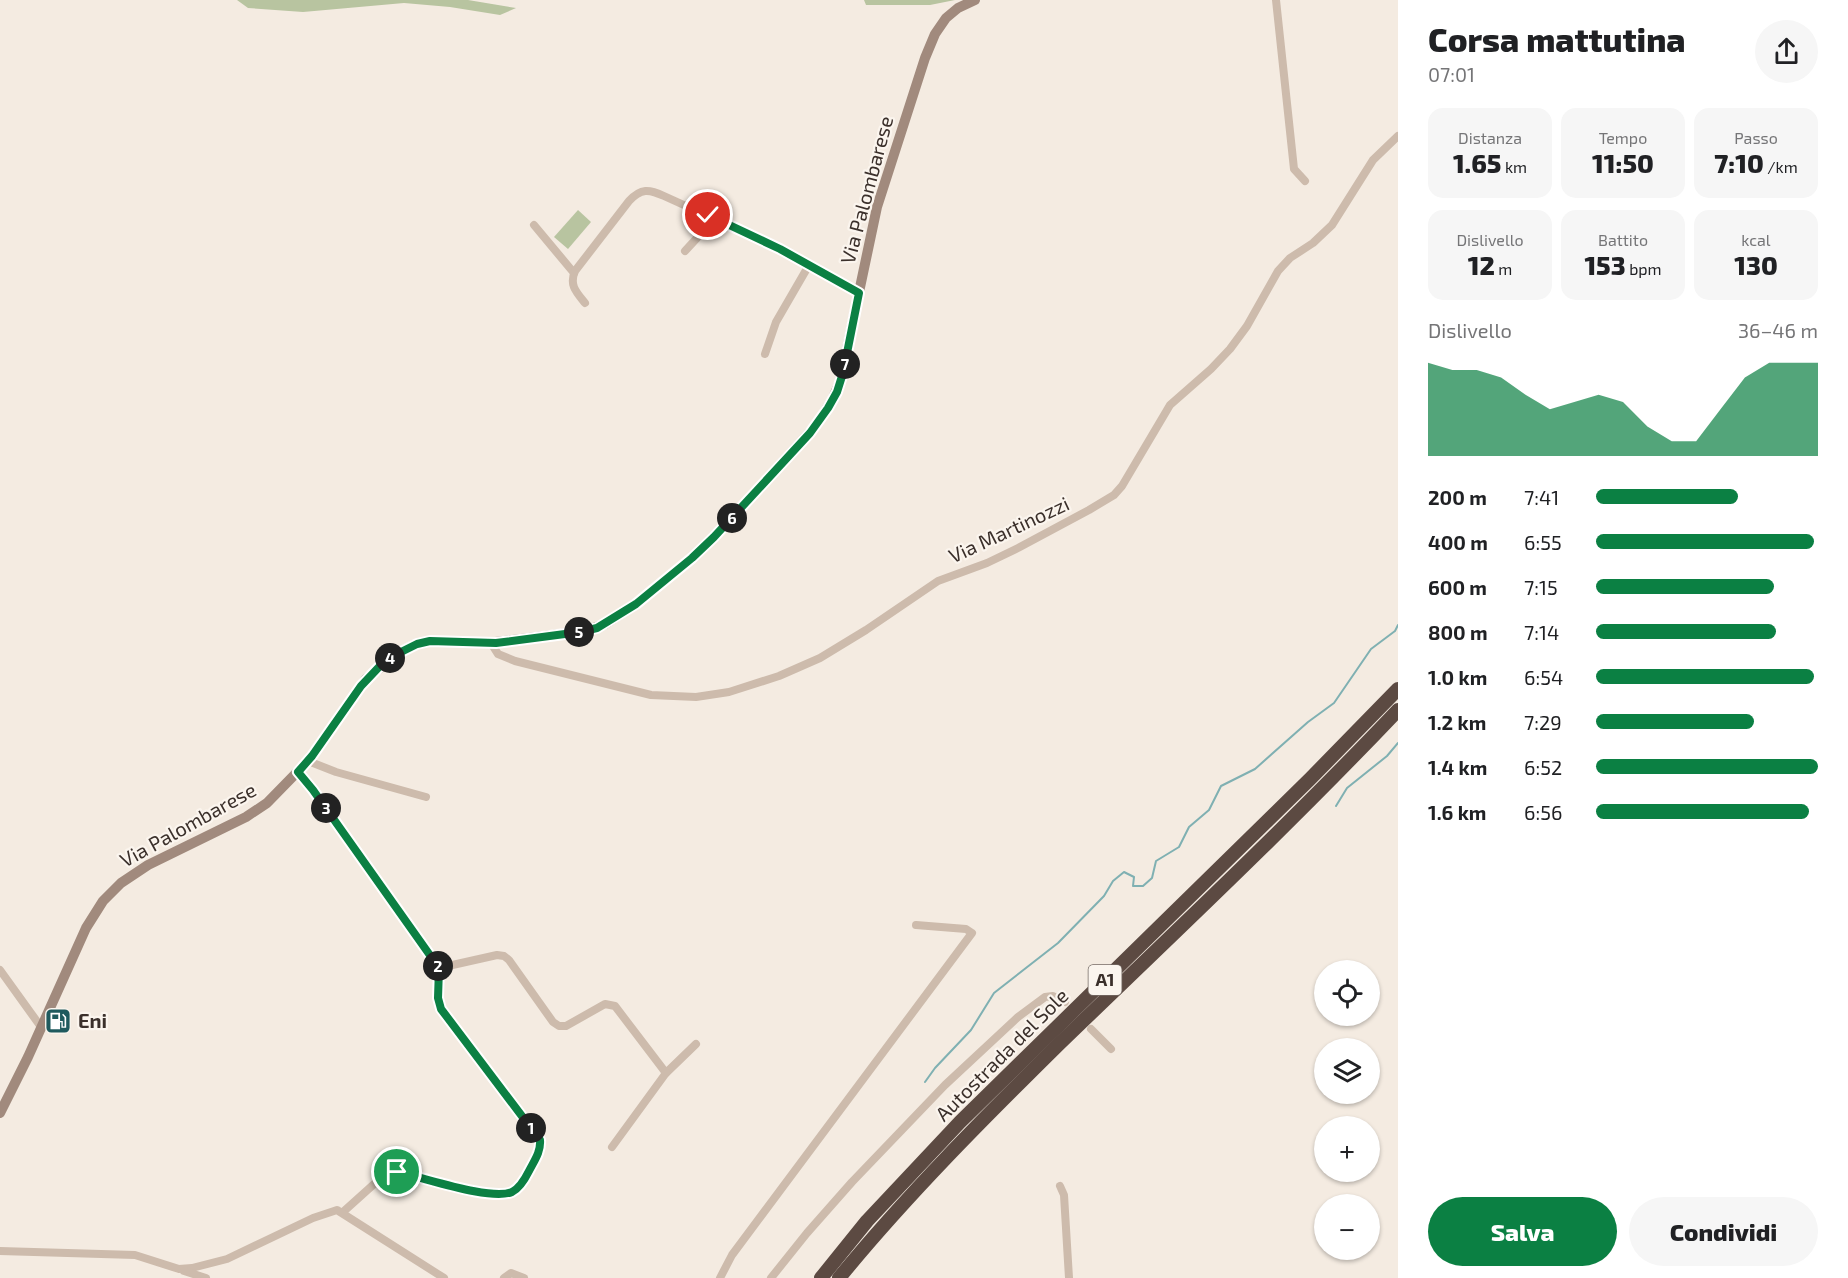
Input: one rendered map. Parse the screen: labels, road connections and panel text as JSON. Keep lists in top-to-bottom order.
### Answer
{
  "streets": {
    "highway": ["A1", "Autostrada del Sole"],
    "main road": ["Via Palombarese"],
    "street": ["Via Martinozzi"]
  },
  "crossings": [
    ["Via Palombarese", "Via Martinozzi"]
  ],
  "places": {
    "fuel station": ["Eni"]
  },
  "page": {
    "heading": ["Corsa mattutina", "07:01"],
    "stats": [
      ["Distanza", "1.65 km"],
      ["Tempo", "11:50"],
      ["Passo", "7:10 /km"],
      ["Dislivello", "12 m"],
      ["Battito", "153 bpm"],
      ["kcal", "130"]
    ],
    "chart": ["Dislivello", "36–46 m"],
    "pins": [
      "7",
      "6",
      "5",
      "4",
      "3",
      "2",
      "1"
    ],
    "list": [
      {
        "name": "200 m",
        "note": "7:41"
      },
      {
        "name": "400 m",
        "note": "6:55"
      },
      {
        "name": "600 m",
        "note": "7:15"
      },
      {
        "name": "800 m",
        "note": "7:14"
      },
      {
        "name": "1.0 km",
        "note": "6:54"
      },
      {
        "name": "1.2 km",
        "note": "7:29"
      },
      {
        "name": "1.4 km",
        "note": "6:52"
      },
      {
        "name": "1.6 km",
        "note": "6:56"
      }
    ],
    "map_buttons": ["+", "−"],
    "buttons": ["Salva", "Condividi"]
  }
}
